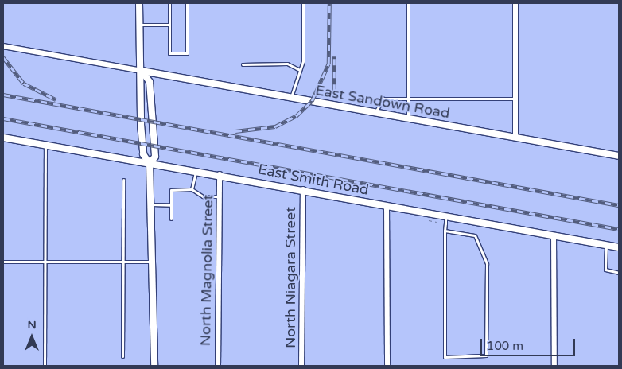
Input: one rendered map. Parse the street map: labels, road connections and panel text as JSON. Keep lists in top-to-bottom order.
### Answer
{
  "streets": {
    "street": [
      "East Sandown Road",
      "East Smith Road",
      "North Magnolia Street",
      "North Niagara Street"
    ]
  },
  "crossings": [
    ["East Smith Road", "North Magnolia Street"],
    ["East Smith Road", "North Niagara Street"]
  ],
  "scale_bar": "100 m",
  "north": "top"
}
